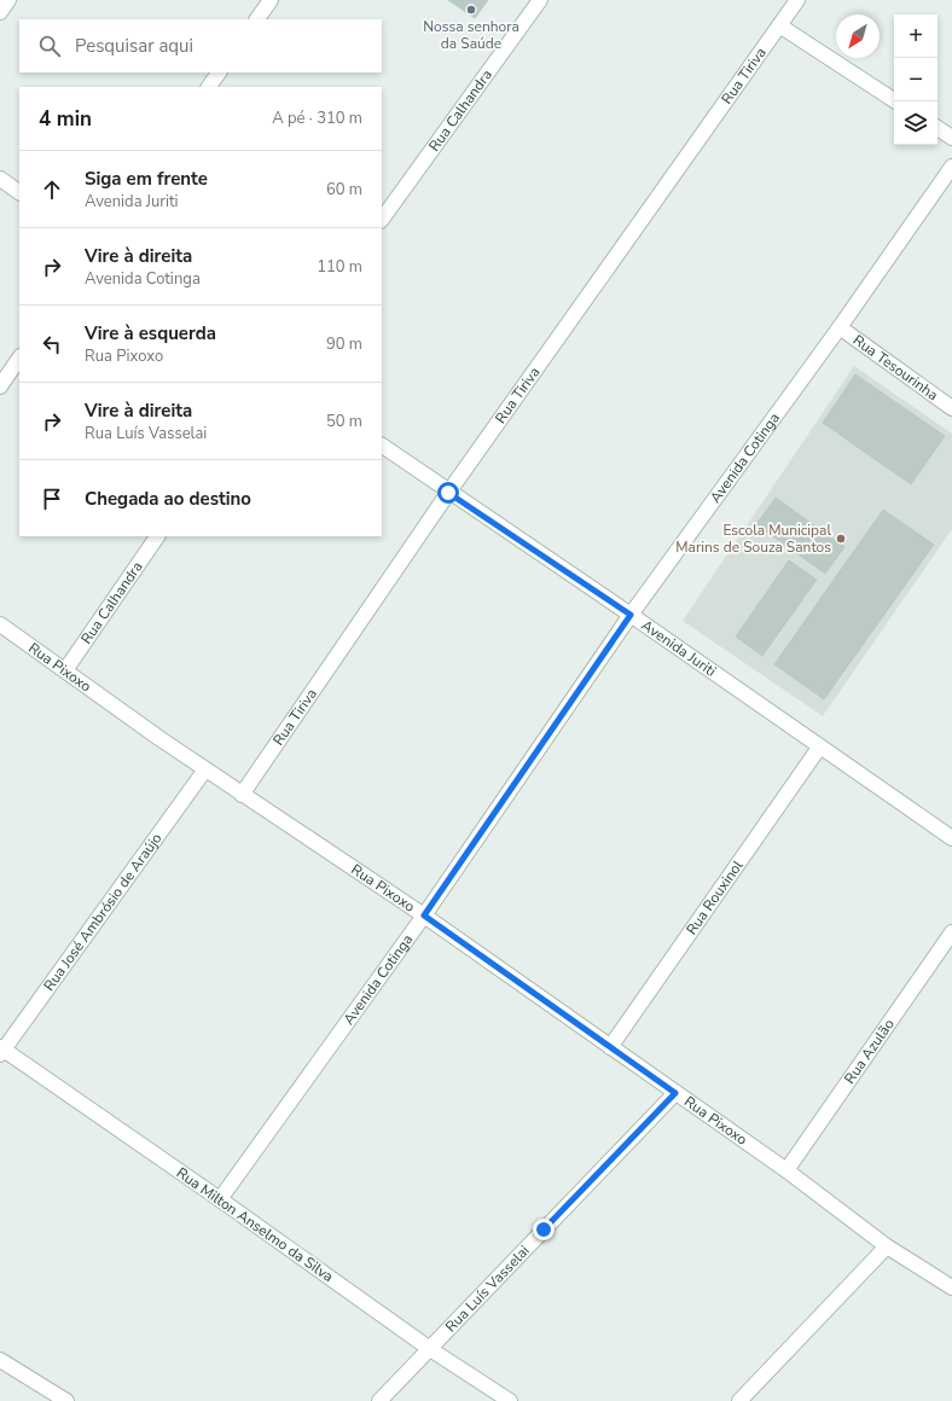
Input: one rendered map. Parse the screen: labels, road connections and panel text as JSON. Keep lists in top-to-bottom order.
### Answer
{
  "streets": {
    "street": [
      "Rua Tiriva",
      "Rua Calhandra",
      "Rua Tesourinha",
      "Avenida Cotinga",
      "Avenida Juriti",
      "Rua Pixoxo",
      "Rua Rouxinol",
      "Rua José Ambrósio de Araújo",
      "Rua Azulão",
      "Rua Milton Anselmo da Silva",
      "Rua Luís Vasselai"
    ]
  },
  "crossings": [
    ["Rua Tiriva", "Avenida Juriti"],
    ["Rua Tiriva", "Rua Pixoxo"],
    ["Rua Calhandra", "Rua Pixoxo"],
    ["Rua Tesourinha", "Avenida Cotinga"],
    ["Avenida Cotinga", "Avenida Juriti"],
    ["Avenida Cotinga", "Rua Pixoxo"],
    ["Avenida Cotinga", "Rua Milton Anselmo da Silva"],
    ["Avenida Juriti", "Rua Rouxinol"],
    ["Rua Pixoxo", "Rua Rouxinol"],
    ["Rua Pixoxo", "Rua José Ambrósio de Araújo"],
    ["Rua Pixoxo", "Rua Azulão"],
    ["Rua Pixoxo", "Rua Luís Vasselai"],
    ["Rua José Ambrósio de Araújo", "Rua Milton Anselmo da Silva"],
    ["Rua Milton Anselmo da Silva", "Rua Luís Vasselai"]
  ],
  "places": ["Nossa senhora da Saúde", "Escola Municipal Marins de Souza Santos"],
  "north": "bottom left",
  "page": {
    "map_buttons": ["+", "−"],
    "search": "Pesquisar aqui",
    "heading": ["4 min", "A pé · 310 m"],
    "list": [
      ["Siga em frente", "Avenida Juriti", "60 m"],
      ["Vire à direita", "Avenida Cotinga", "110 m"],
      ["Vire à esquerda", "Rua Pixoxo", "90 m"],
      ["Vire à direita", "Rua Luís Vasselai", "50 m"],
      "Chegada ao destino"
    ]
  }
}
